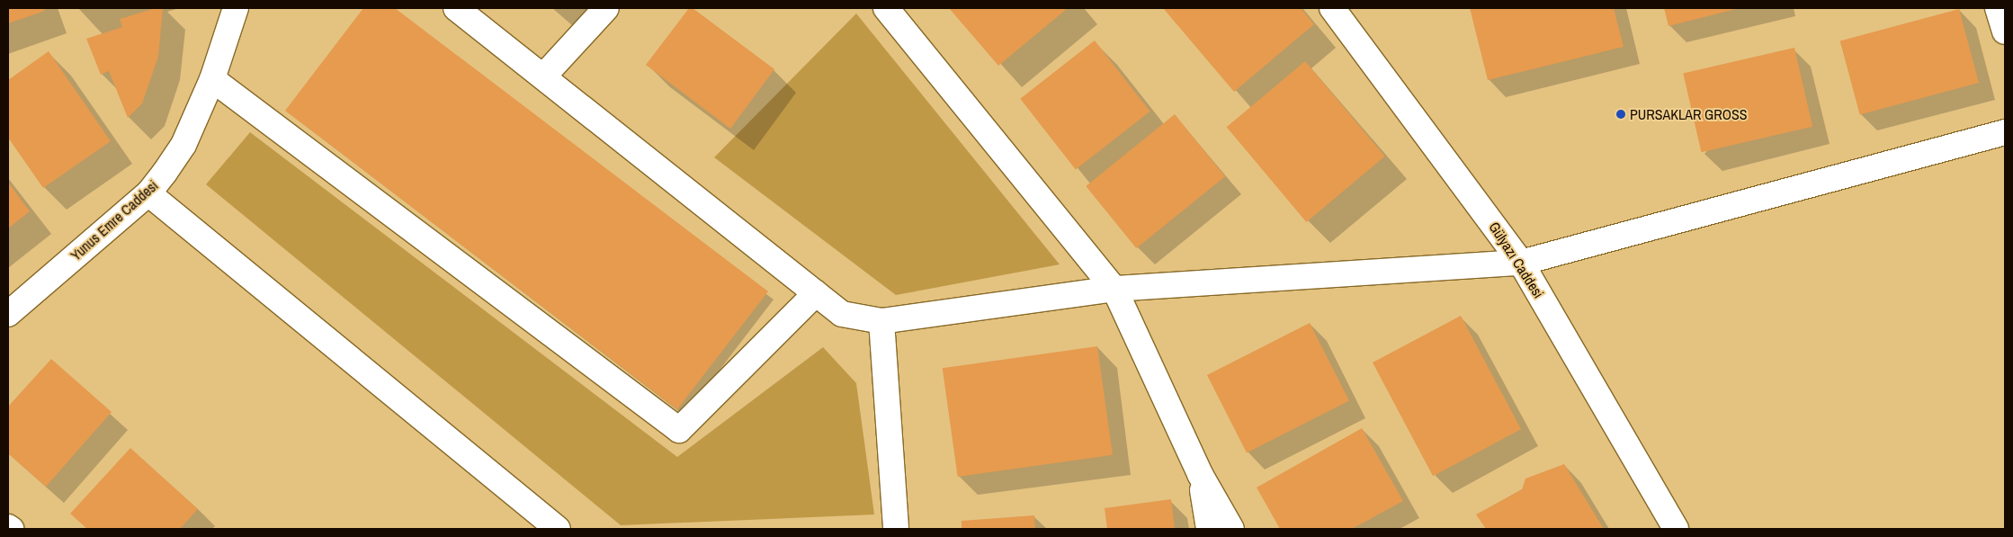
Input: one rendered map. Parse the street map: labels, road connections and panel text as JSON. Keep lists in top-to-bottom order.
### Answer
{
  "streets": {
    "street": ["Yunus Emre Caddesi", "Gülyazı Caddesi"]
  },
  "places": ["PURSAKLAR GROSS"]
}
